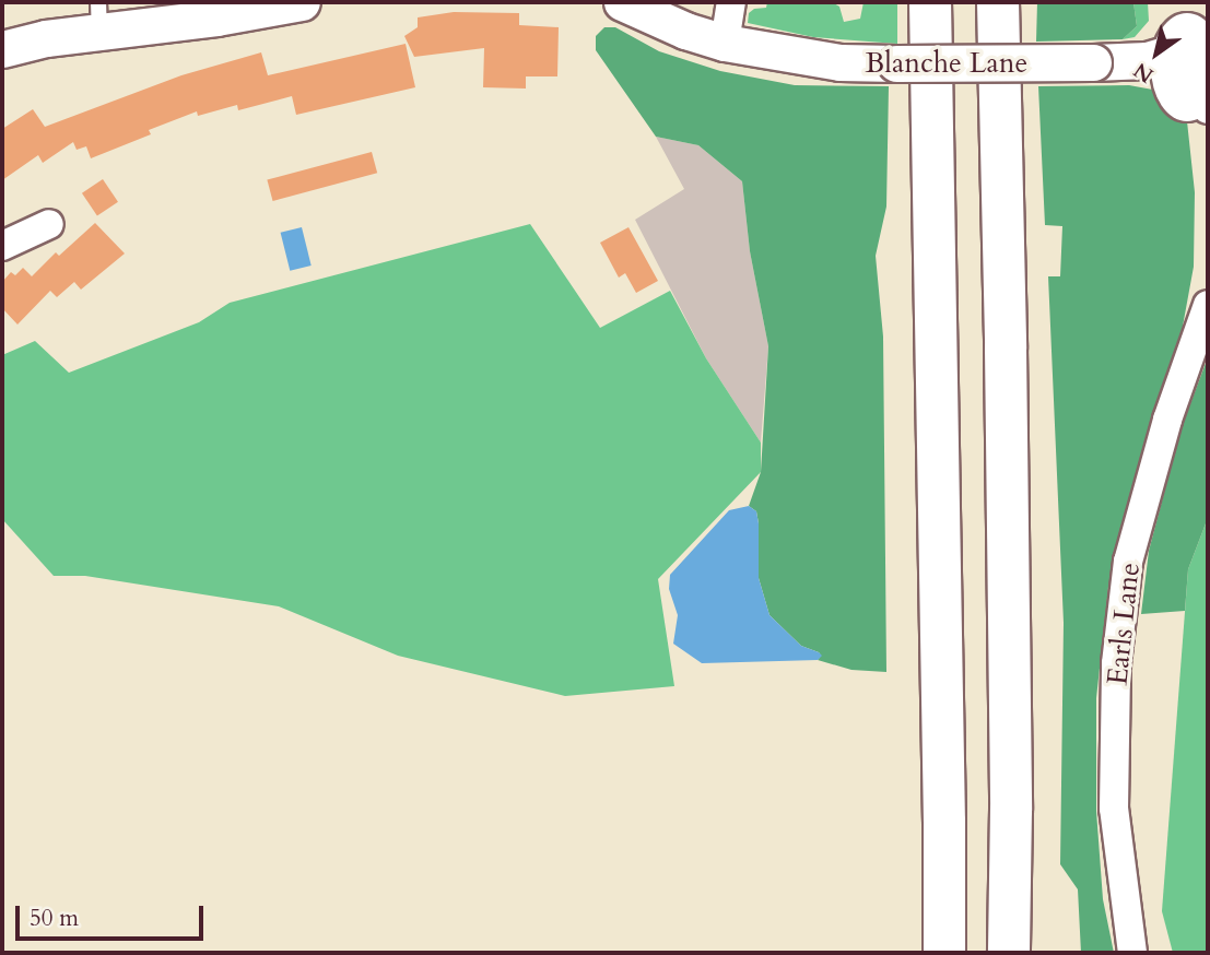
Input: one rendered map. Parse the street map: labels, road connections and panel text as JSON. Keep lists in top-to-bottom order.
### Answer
{
  "streets": {
    "street": ["Blanche Lane", "Earls Lane"]
  },
  "scale_bar": "50 m",
  "north": "bottom left"
}
